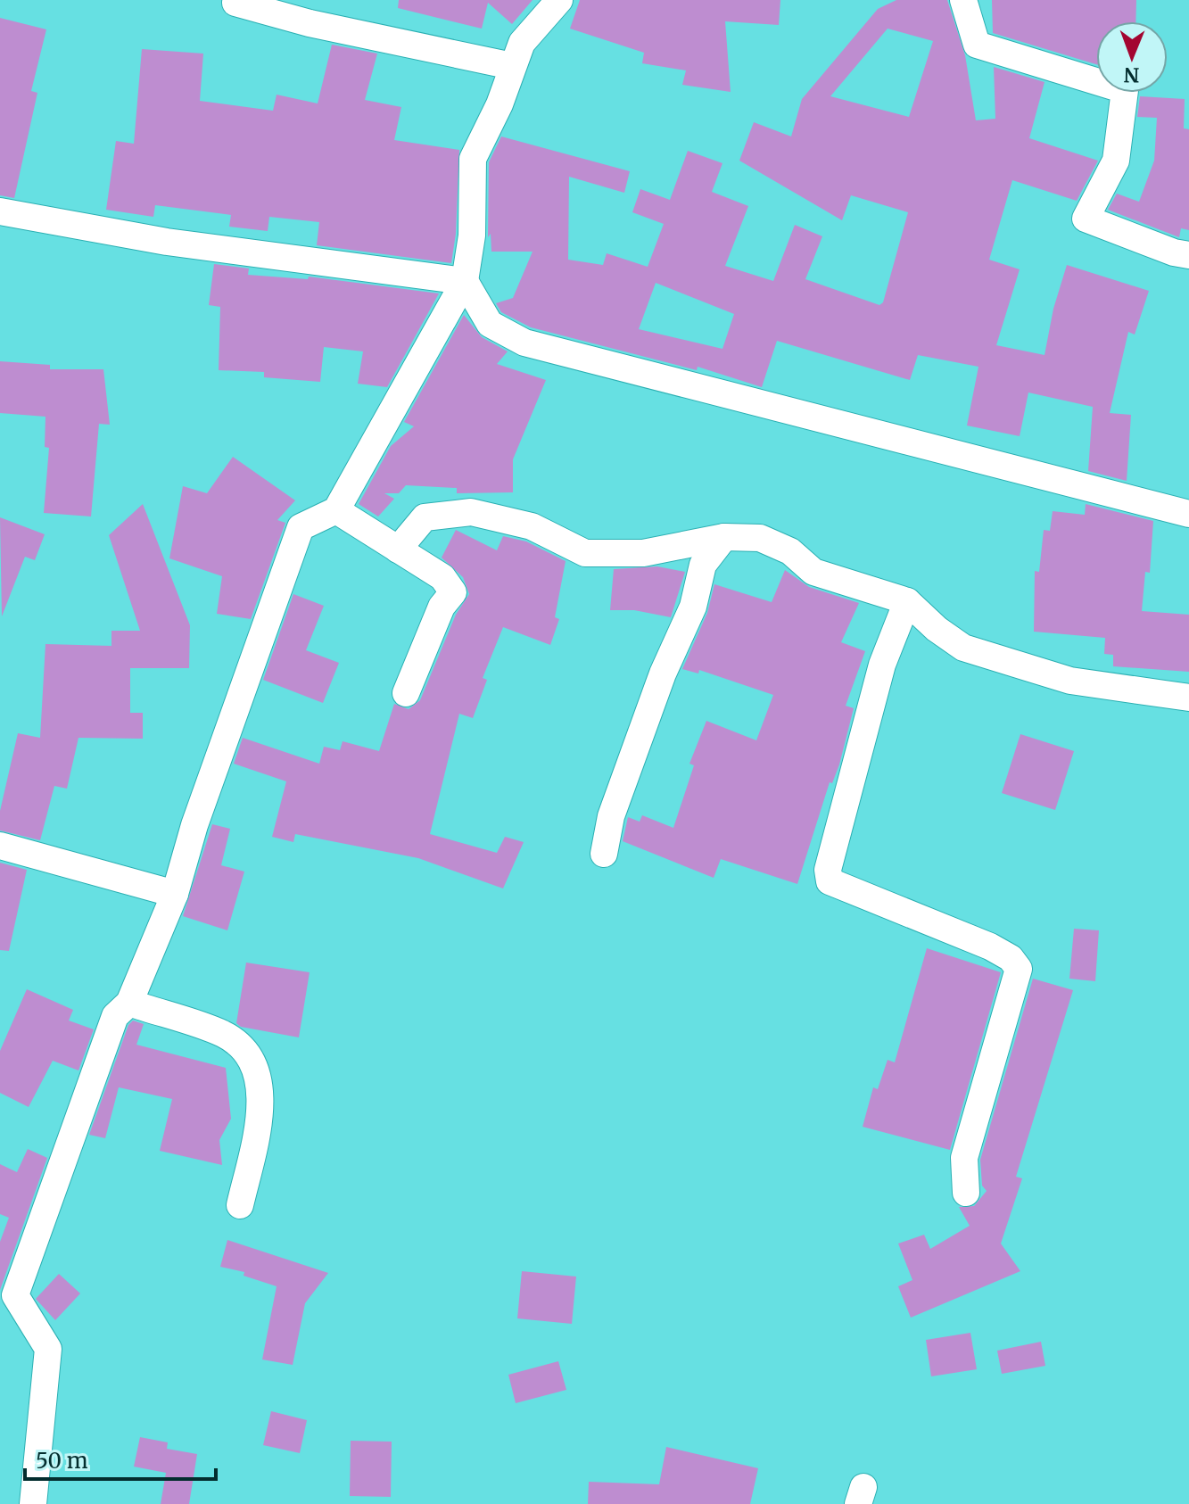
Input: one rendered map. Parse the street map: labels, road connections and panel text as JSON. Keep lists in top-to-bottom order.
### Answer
{
  "scale_bar": "50 m",
  "north": "bottom"
}
